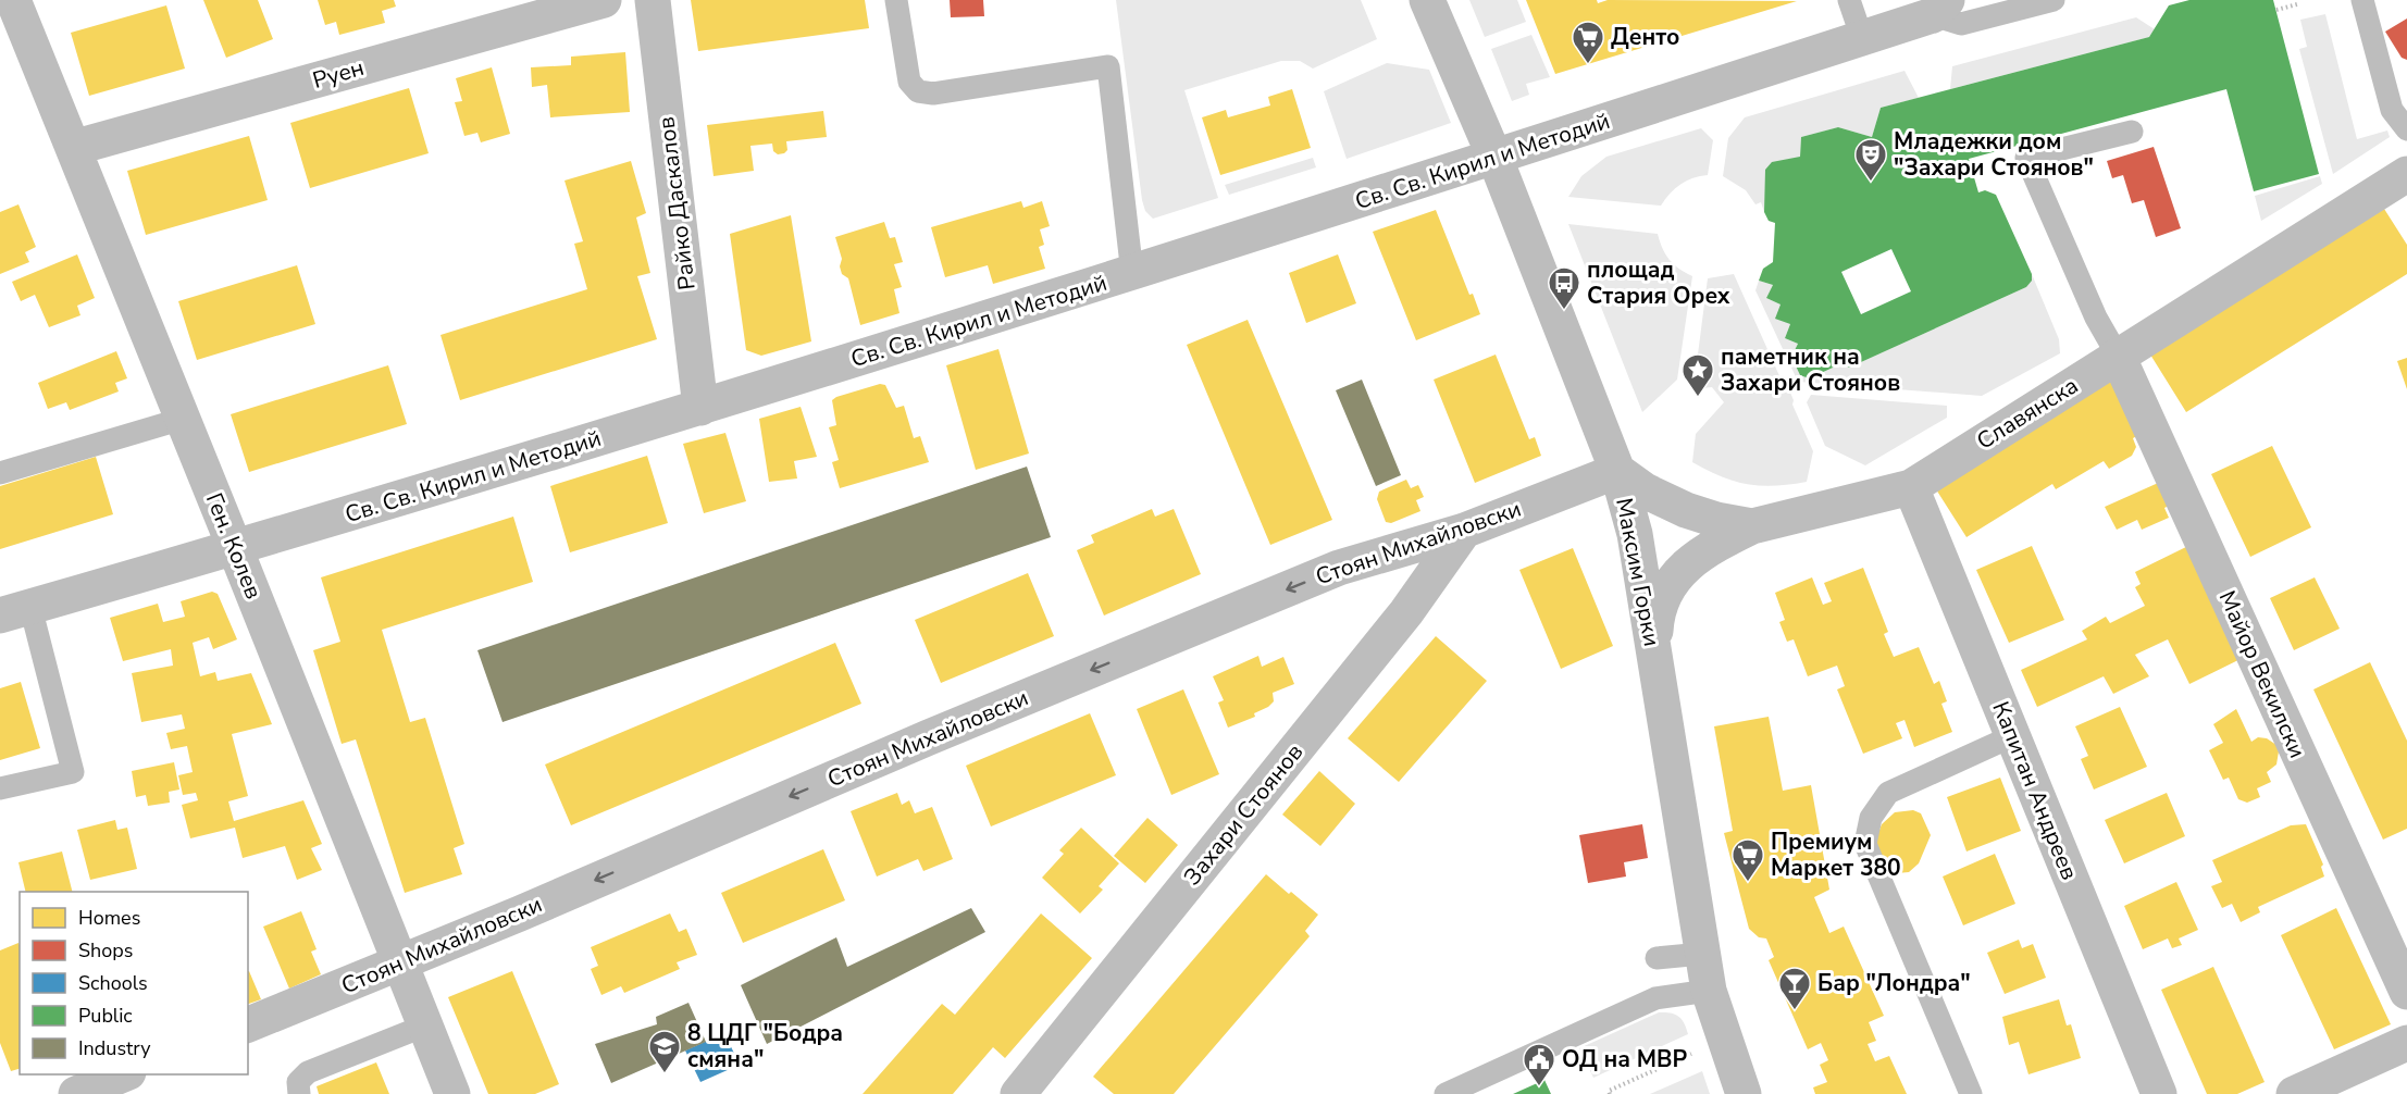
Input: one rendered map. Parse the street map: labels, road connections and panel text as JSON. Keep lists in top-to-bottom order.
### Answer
{
  "streets": {
    "street": [
      "Руен",
      "Св. Св. Кирил и Методий",
      "Райко Даскалов",
      "Славянска",
      "Стоян Михайловски",
      "Ген. Колев",
      "Максим Горки",
      "Майор Векилски",
      "Капитан Андреев",
      "Захари Стоянов"
    ]
  },
  "crossings": [
    ["Руен", "Ген. Колев"],
    ["Св. Св. Кирил и Методий", "Райко Даскалов"],
    ["Св. Св. Кирил и Методий", "Ген. Колев"],
    ["Св. Св. Кирил и Методий", "Максим Горки"],
    ["Славянска", "Стоян Михайловски"],
    ["Славянска", "Максим Горки"],
    ["Славянска", "Майор Векилски"],
    ["Славянска", "Капитан Андреев"],
    ["Стоян Михайловски", "Ген. Колев"],
    ["Стоян Михайловски", "Максим Горки"],
    ["Стоян Михайловски", "Захари Стоянов"]
  ],
  "one_way": ["Стоян Михайловски"],
  "places": {
    "supermarket": ["Денто", "Премиум Маркет 380"],
    "theatre": ["Младежки дом \"Захари Стоянов\""],
    "bus stop": ["площад Стария Орех"],
    "place": ["паметник на Захари Стоянов"],
    "bar": ["Бар \"Лондра\""],
    "school or university": ["8 ЦДГ \"Бодра смяна\""],
    "public building": ["ОД на МВР"]
  },
  "legend": [
    "Homes",
    "Shops",
    "Schools",
    "Public",
    "Industry"
  ]
}
